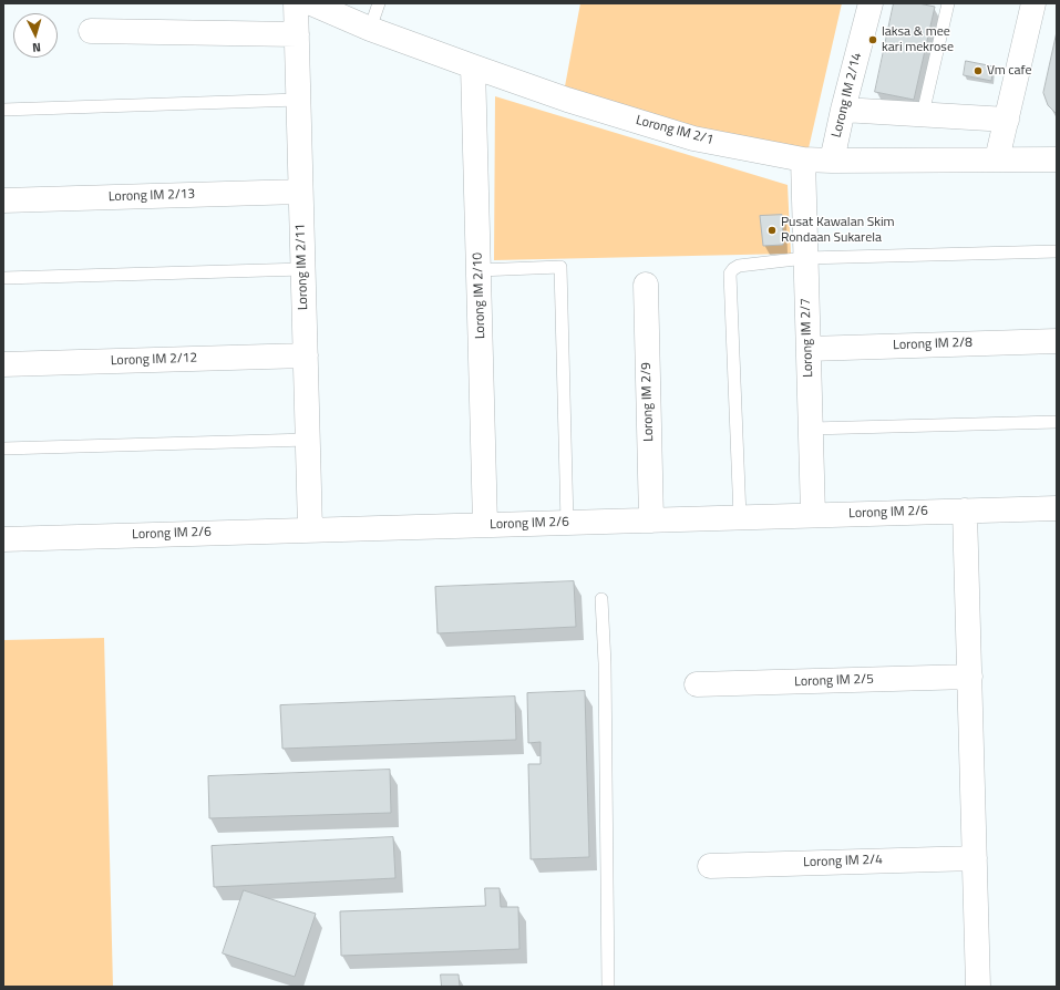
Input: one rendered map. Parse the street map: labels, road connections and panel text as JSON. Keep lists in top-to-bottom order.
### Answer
{
  "streets": {
    "street": [
      "Lorong IM 2/14",
      "Lorong IM 2/1",
      "Lorong IM 2/13",
      "Lorong IM 2/11",
      "Lorong IM 2/10",
      "Lorong IM 2/7",
      "Lorong IM 2/8",
      "Lorong IM 2/12",
      "Lorong IM 2/9",
      "Lorong IM 2/6",
      "Lorong IM 2/5",
      "Lorong IM 2/4"
    ]
  },
  "crossings": [
    ["Lorong IM 2/14", "Lorong IM 2/1"],
    ["Lorong IM 2/1", "Lorong IM 2/10"],
    ["Lorong IM 2/1", "Lorong IM 2/7"],
    ["Lorong IM 2/13", "Lorong IM 2/11"],
    ["Lorong IM 2/11", "Lorong IM 2/12"],
    ["Lorong IM 2/11", "Lorong IM 2/6"],
    ["Lorong IM 2/10", "Lorong IM 2/6"],
    ["Lorong IM 2/7", "Lorong IM 2/8"],
    ["Lorong IM 2/7", "Lorong IM 2/6"],
    ["Lorong IM 2/9", "Lorong IM 2/6"]
  ],
  "places": ["laksa & mee kari mekrose", "Vm cafe", "Pusat Kawalan Skim Rondaan Sukarela"],
  "north": "bottom"
}
